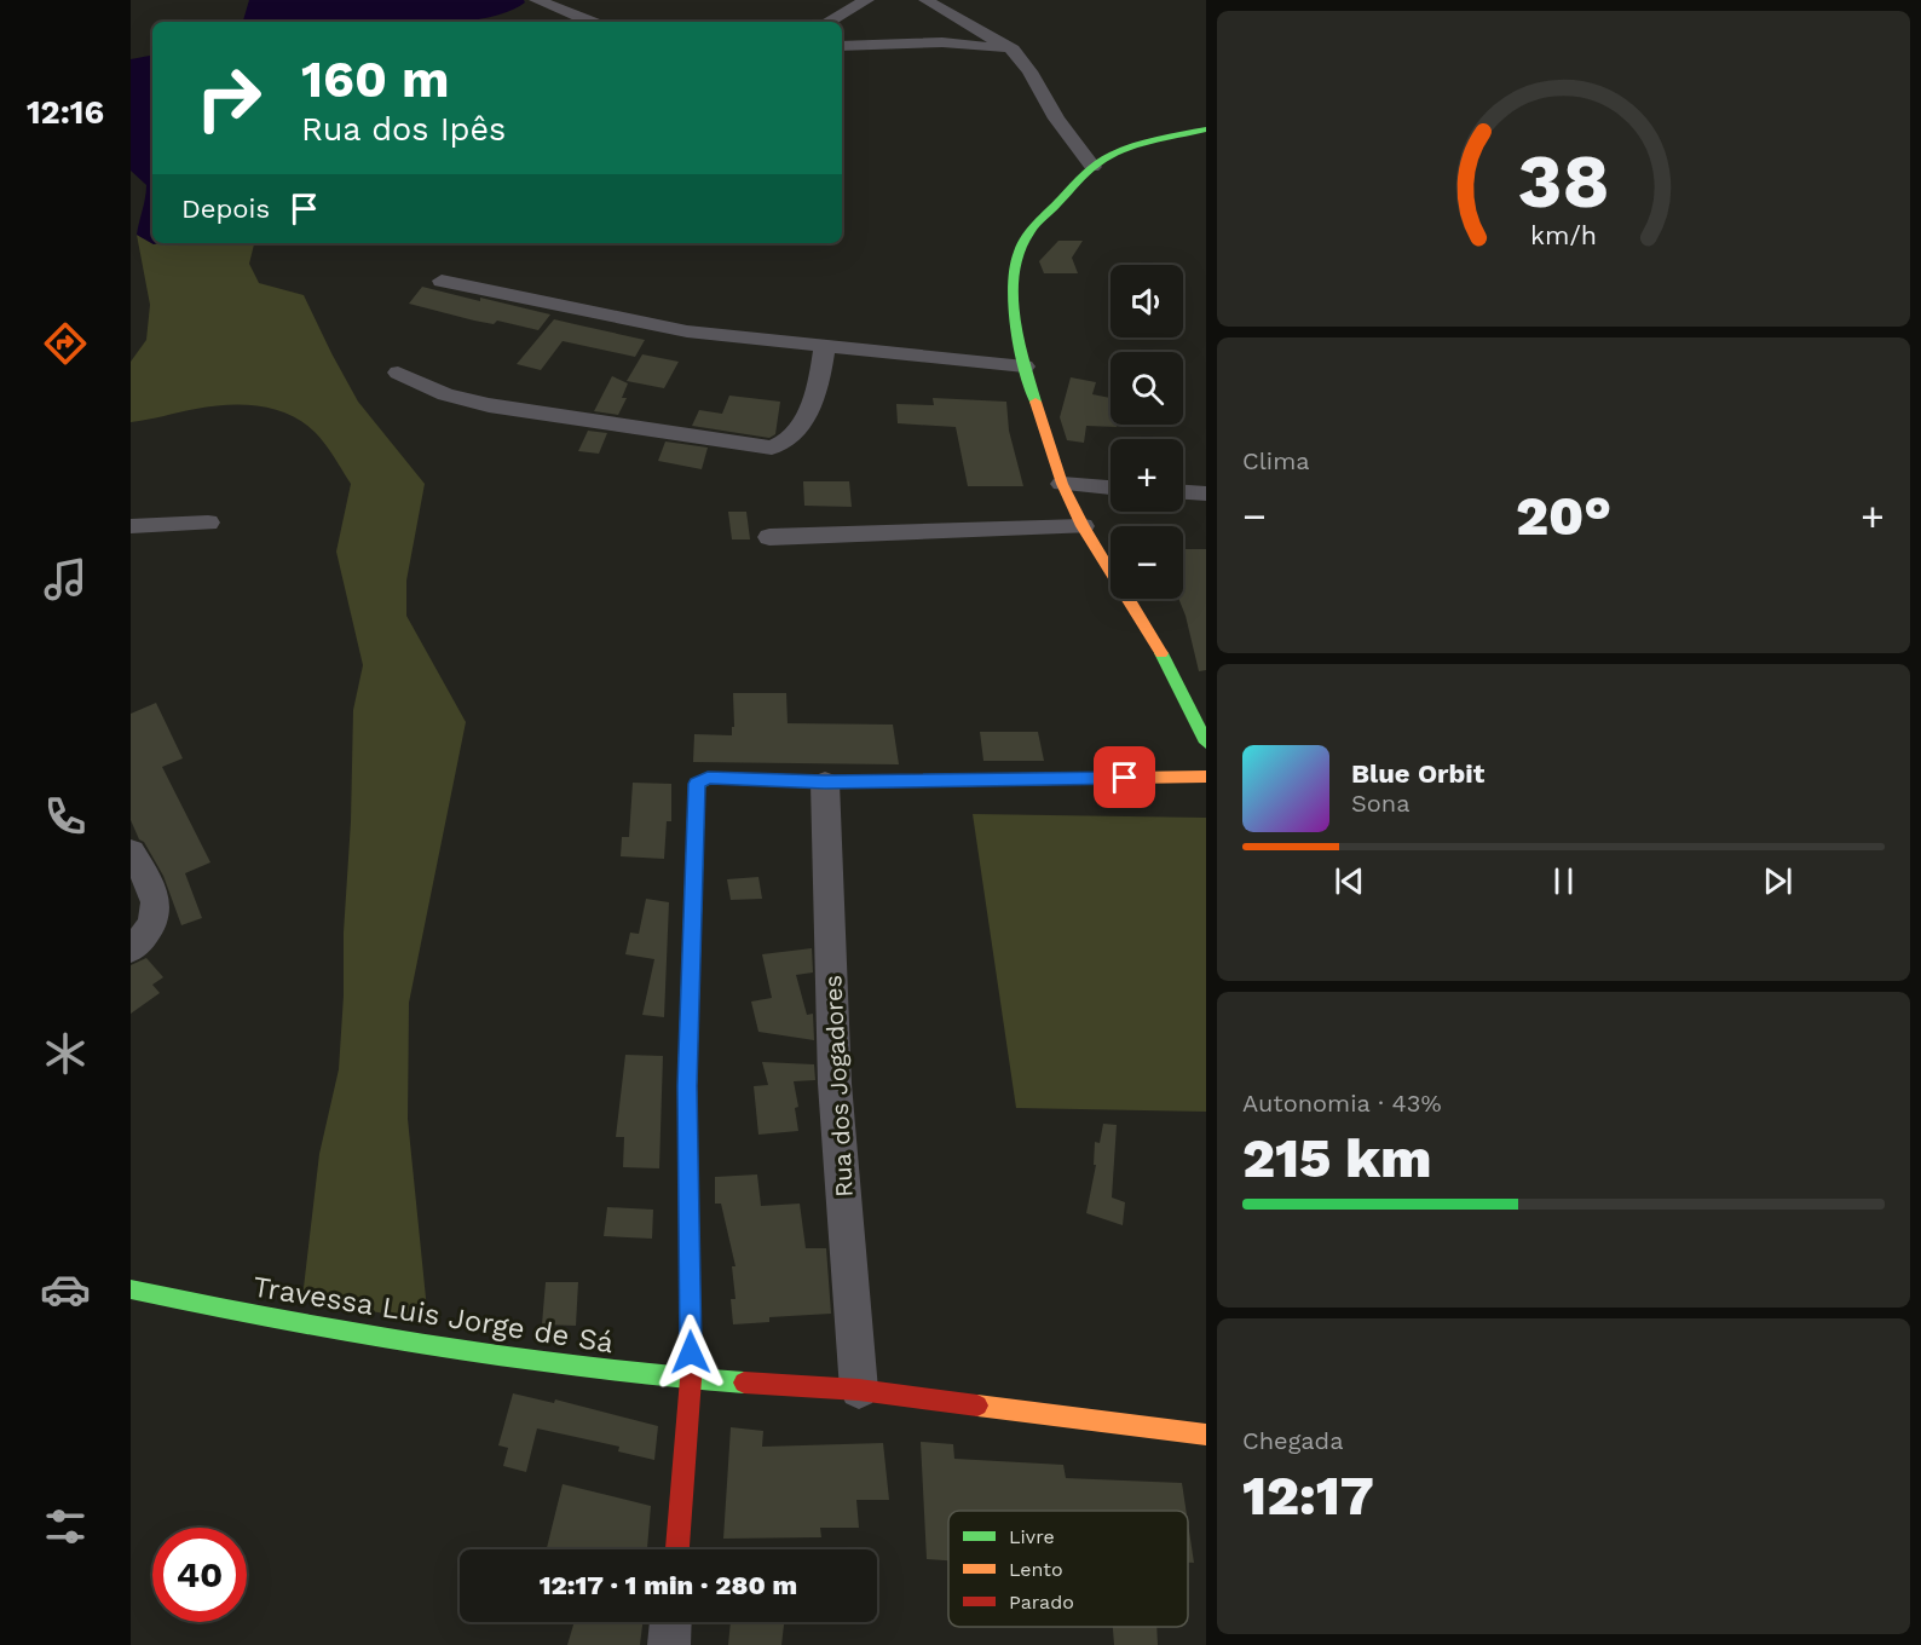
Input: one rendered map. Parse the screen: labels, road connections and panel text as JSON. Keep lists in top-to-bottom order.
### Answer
{
  "streets": {
    "street": ["Rua dos Jogadores", "Travessa Luis Jorge de Sá"]
  },
  "crossings": [
    ["Rua dos Jogadores", "Travessa Luis Jorge de Sá"]
  ],
  "legend": ["Livre", "Lento", "Parado"],
  "page": {
    "tabs": "12:16",
    "turn": ["160 m", "Rua dos Ipês"],
    "then": "Depois",
    "map_buttons": ["+", "−"],
    "tile": [
      "Clima",
      ["Autonomia · 43%", "215 km"],
      ["Chegada", "12:17"]
    ],
    "heat": ["−", "20°", "+"],
    "song": ["Blue Orbit", "Sona"],
    "limit": "40",
    "trip": "12:17 · 1 min · 280 m",
    "gauge": ["38", "km/h"]
  }
}
